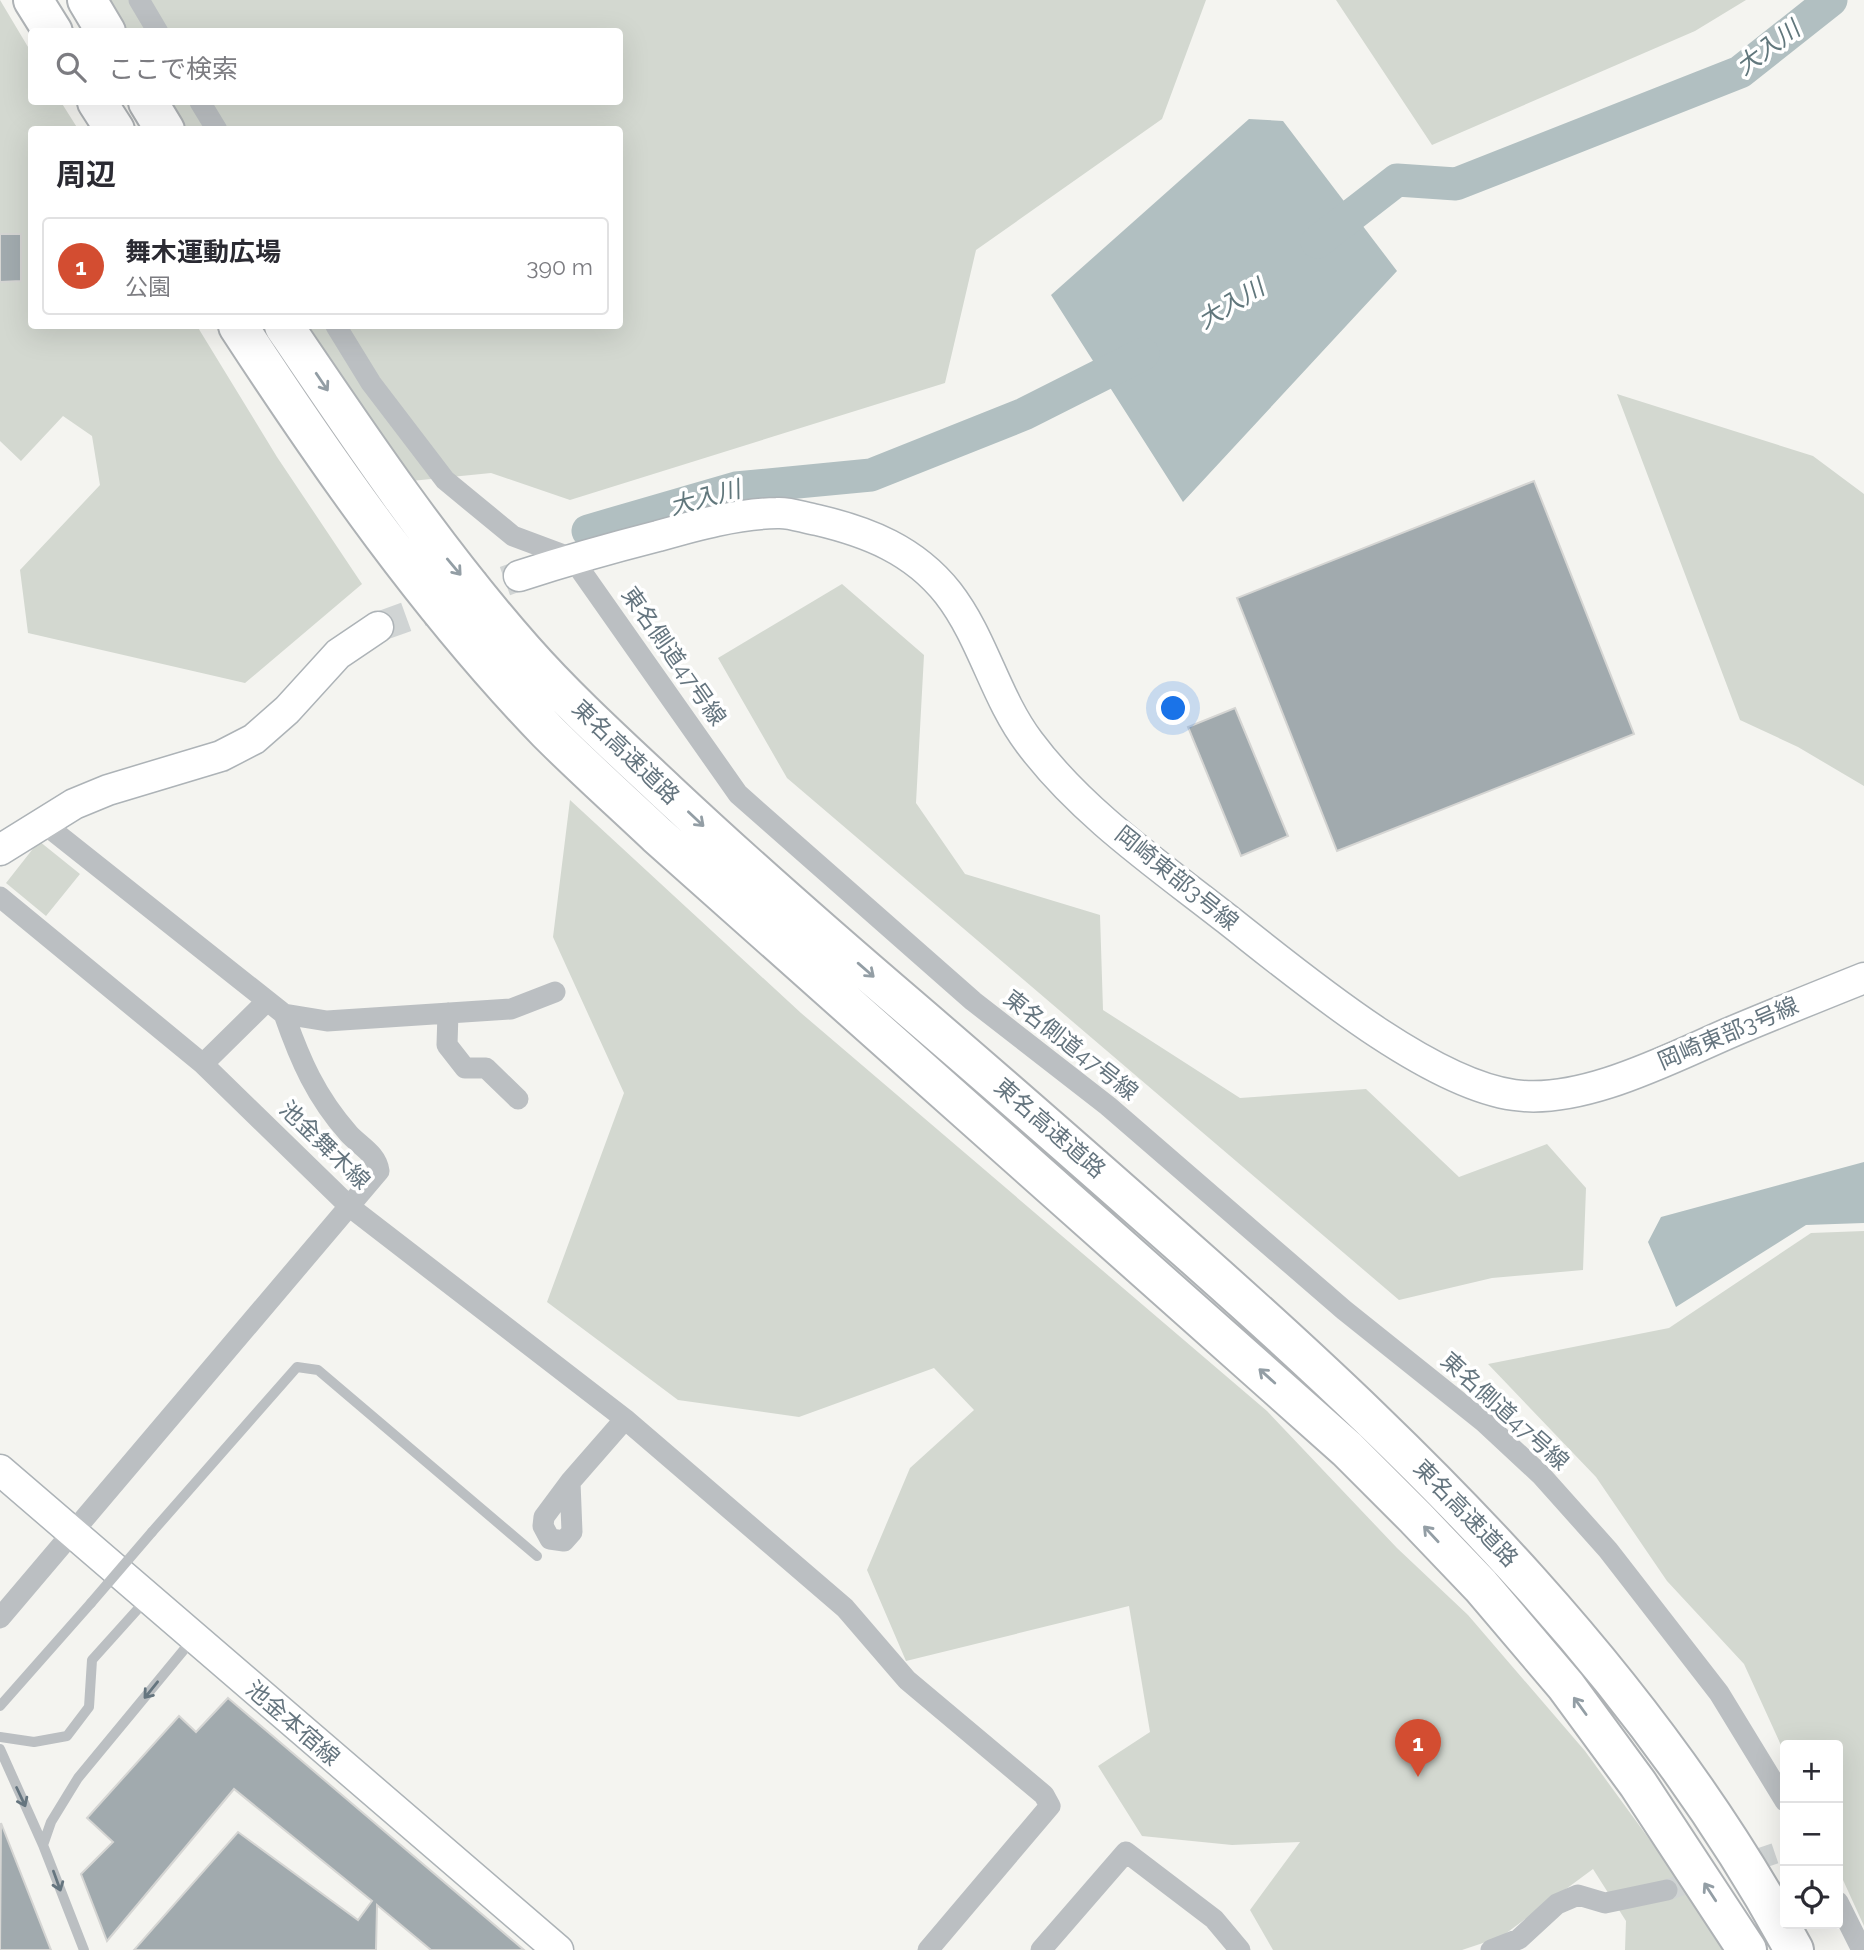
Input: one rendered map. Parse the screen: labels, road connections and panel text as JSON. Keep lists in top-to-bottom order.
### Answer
{
  "streets": {
    "highway": ["東名高速道路"],
    "street": [
      "東名側道47号線",
      "岡崎東部3号線",
      "池金舞木線",
      "池金本宿線"
    ]
  },
  "crossings": [
    ["東名側道47号線", "岡崎東部3号線"]
  ],
  "water": ["大入川"],
  "page": {
    "search": "ここで検索",
    "heading": "周辺",
    "list": [
      {
        "mark": "1",
        "name": "舞木運動広場",
        "note": "公園",
        "value": "390 m"
      }
    ],
    "pins": "1",
    "map_buttons": ["+", "−"]
  }
}
